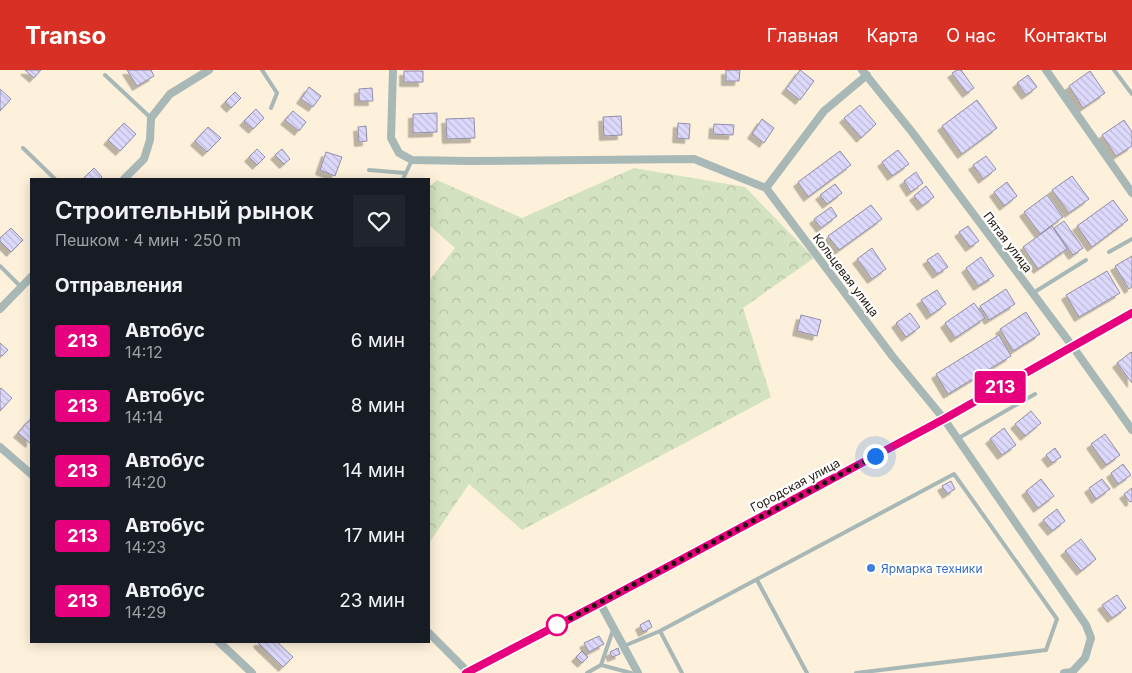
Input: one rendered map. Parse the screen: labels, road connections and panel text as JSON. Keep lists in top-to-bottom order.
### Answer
{
  "streets": {
    "street": ["Пятая улица", "Кольцевая улица", "Городская улица"]
  },
  "crossings": [
    ["Пятая улица", "Городская улица"],
    ["Кольцевая улица", "Городская улица"]
  ],
  "places": ["Ярмарка техники"],
  "lines": ["bus line 213"],
  "page": {
    "header": "Transo",
    "nav": [
      "Главная",
      "Карта",
      "О нас",
      "Контакты"
    ],
    "on_map": "213",
    "heading": [
      ["Строительный рынок", "Пешком · 4 мин · 250 m"],
      "Отправления"
    ],
    "list": [
      {
        "mark": "213",
        "name": "Автобус",
        "note": "14:12",
        "value": "6 мин"
      },
      {
        "mark": "213",
        "name": "Автобус",
        "note": "14:14",
        "value": "8 мин"
      },
      {
        "mark": "213",
        "name": "Автобус",
        "note": "14:20",
        "value": "14 мин"
      },
      {
        "mark": "213",
        "name": "Автобус",
        "note": "14:23",
        "value": "17 мин"
      },
      {
        "mark": "213",
        "name": "Автобус",
        "note": "14:29",
        "value": "23 мин"
      }
    ]
  }
}
